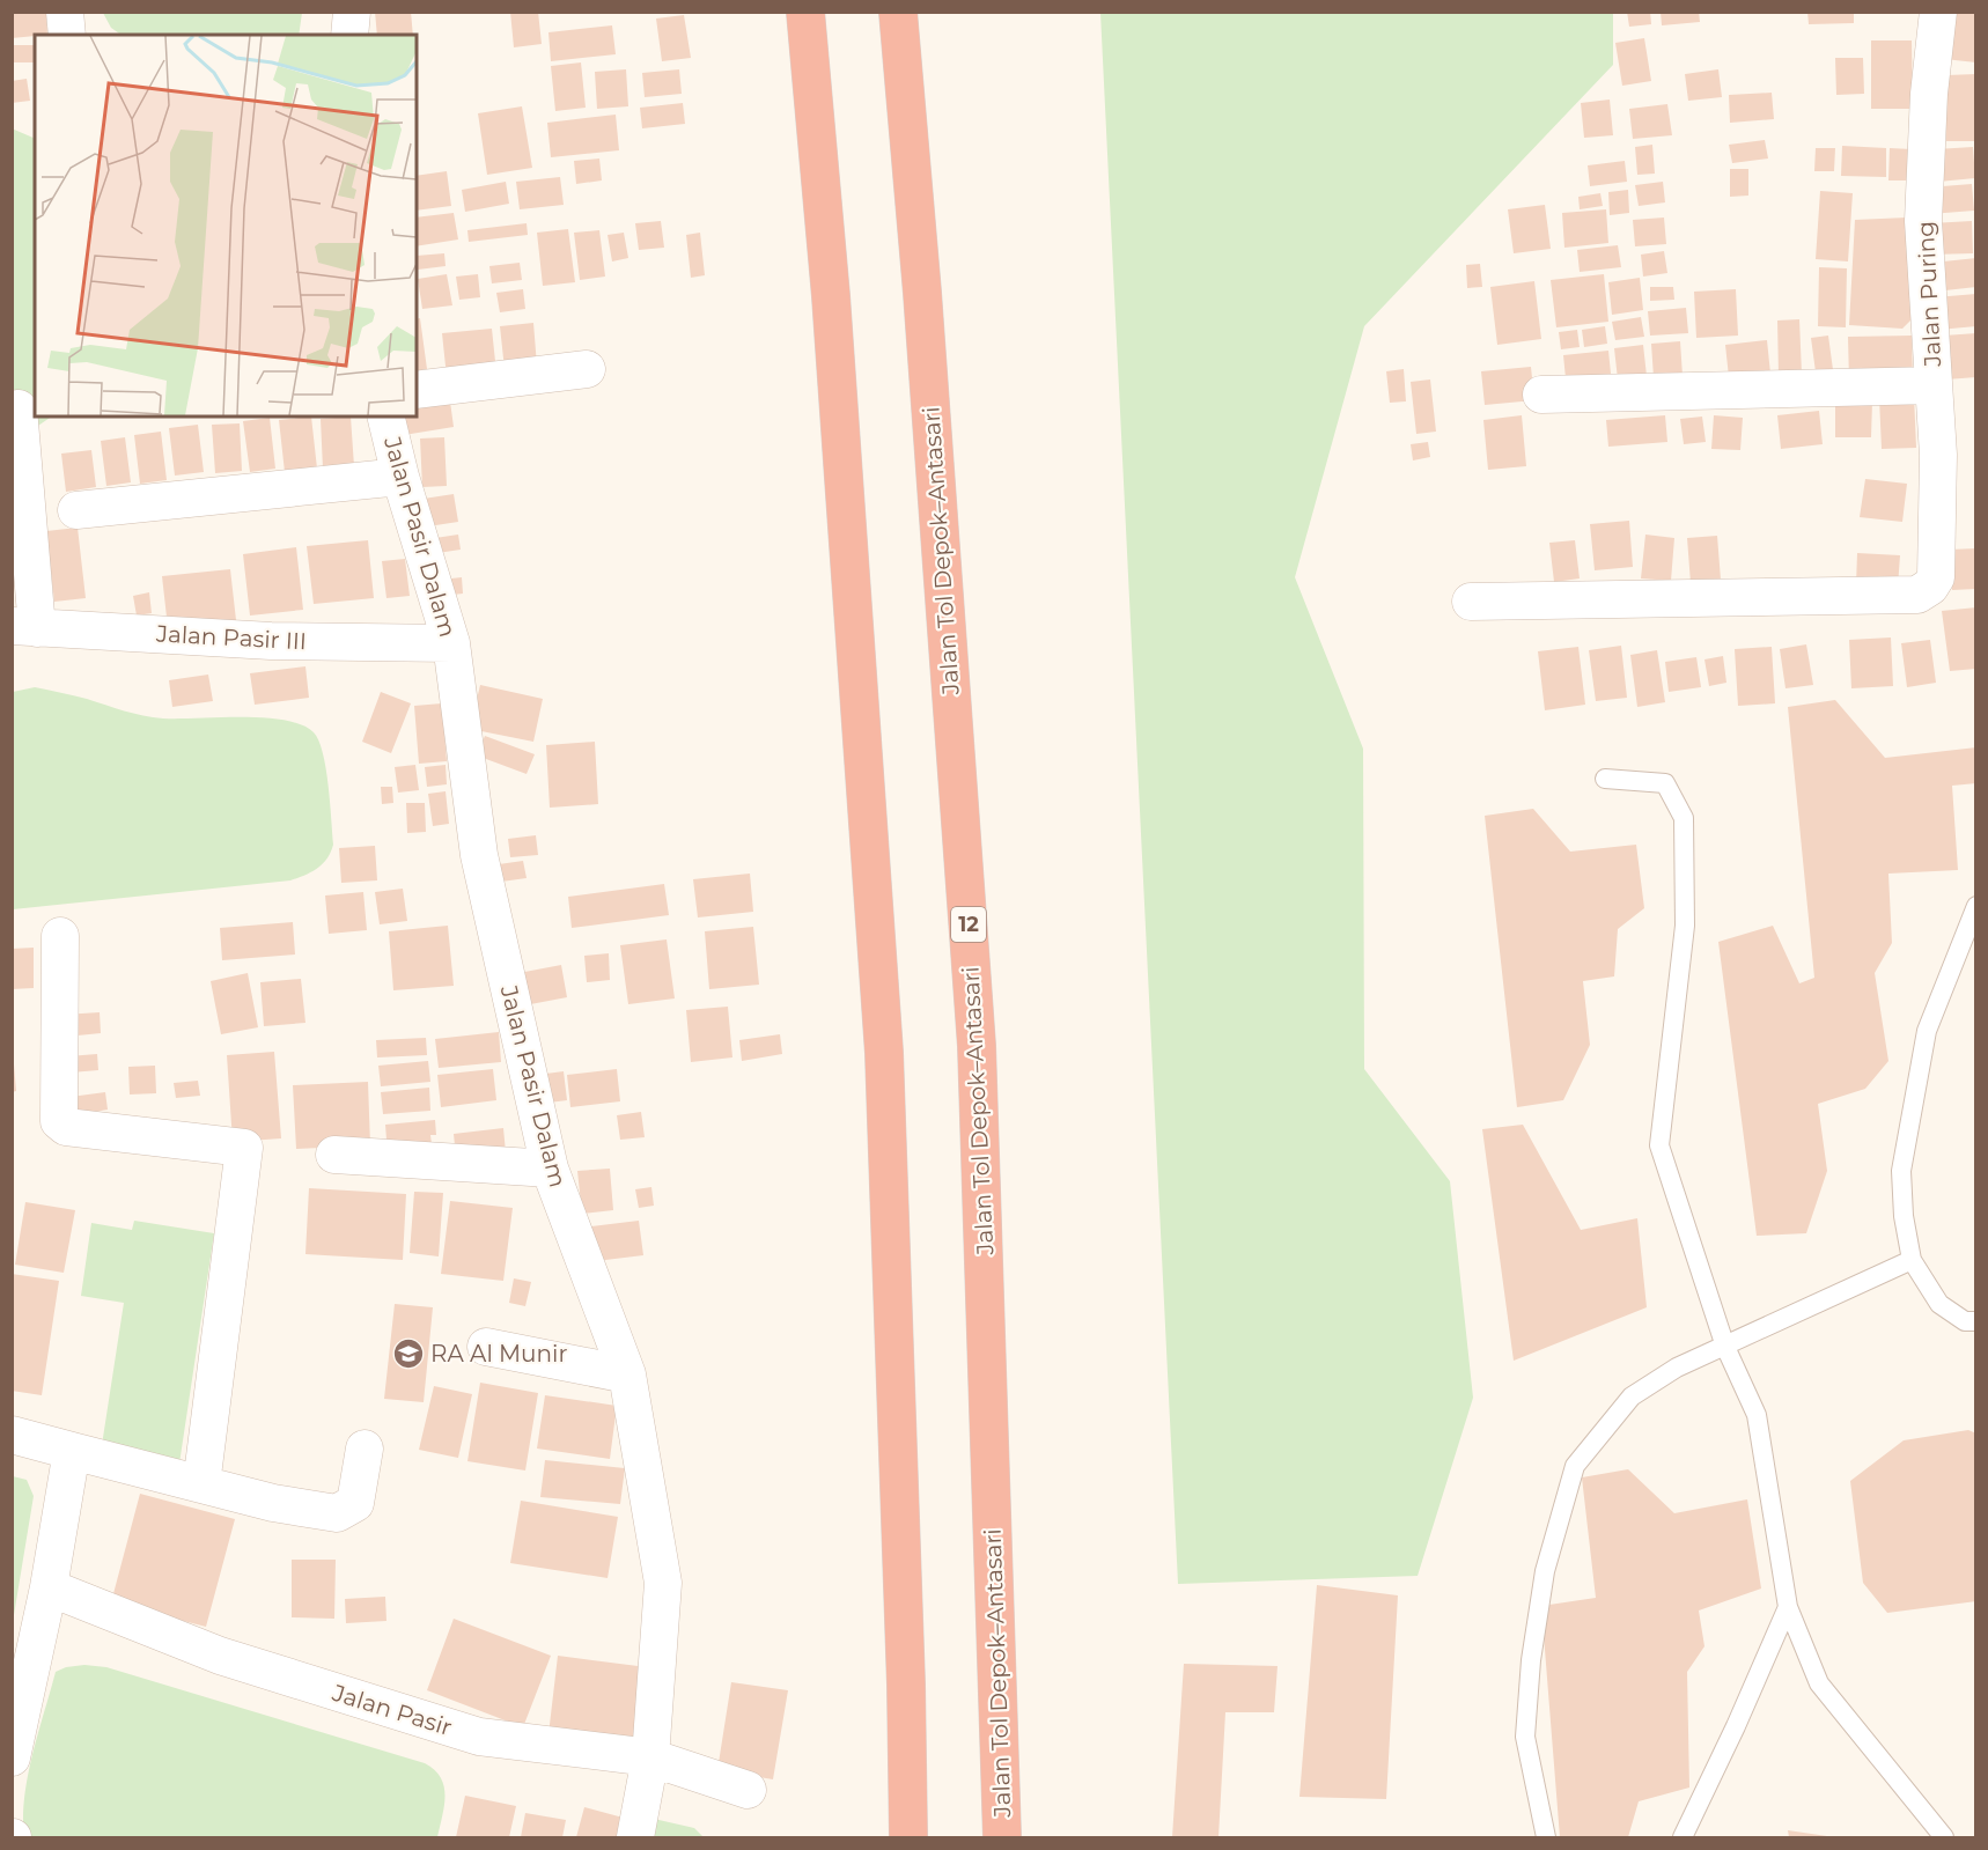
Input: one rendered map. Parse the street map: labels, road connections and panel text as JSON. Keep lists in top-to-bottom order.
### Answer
{
  "streets": {
    "highway": ["Jalan Tol Depok–Antasari", "12"],
    "street": [
      "Jalan Puring",
      "Jalan Pasir Dalam",
      "Jalan Pasir III",
      "Jalan Pasir"
    ]
  },
  "crossings": [
    ["Jalan Pasir Dalam", "Jalan Pasir III"],
    ["Jalan Pasir Dalam", "Jalan Pasir"]
  ],
  "places": {
    "school or university": ["RA Al Munir"]
  }
}
